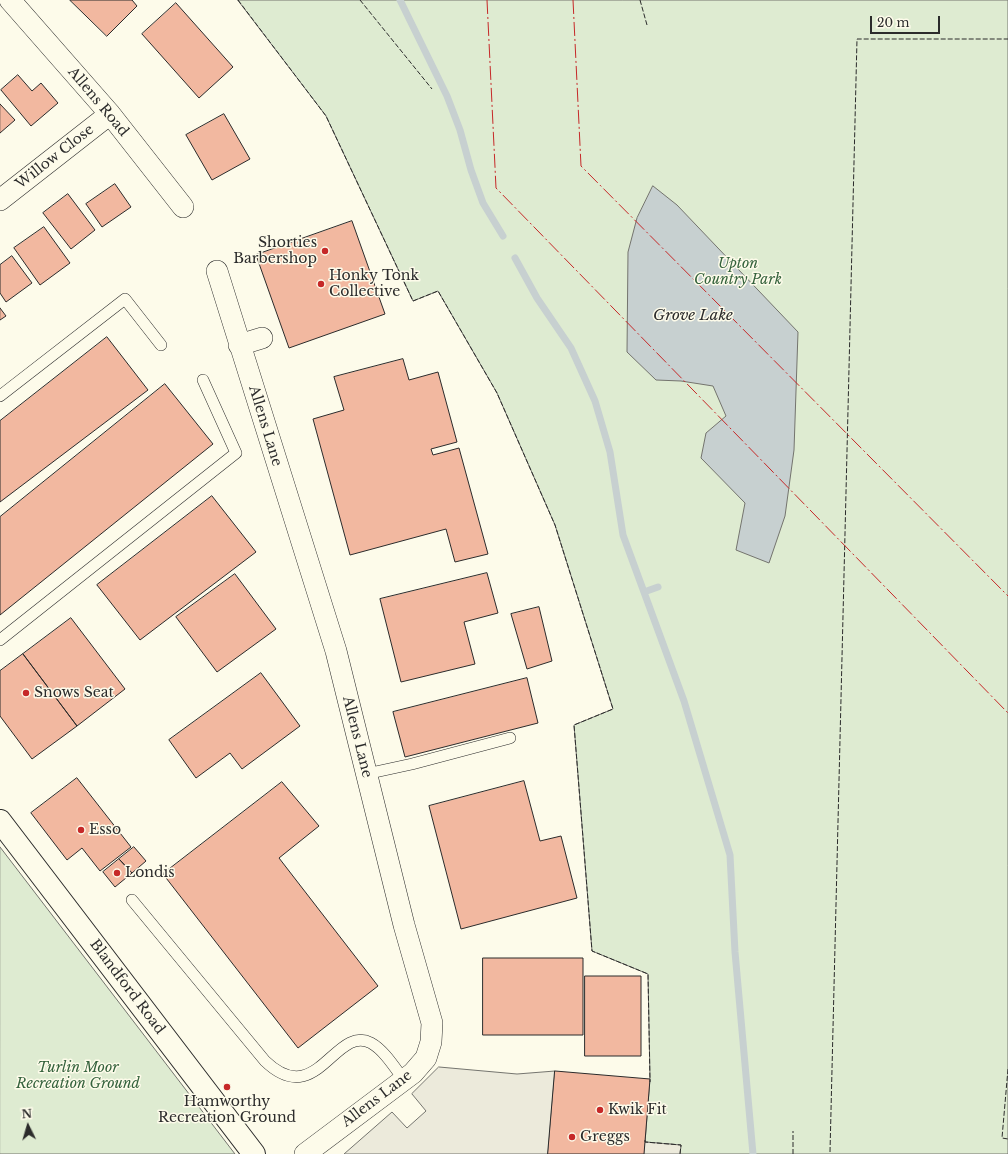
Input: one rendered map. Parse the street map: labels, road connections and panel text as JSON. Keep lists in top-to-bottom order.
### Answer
{
  "streets": {
    "main road": ["Blandford Road"],
    "street": ["Allens Road", "Willow Close", "Allens Lane"]
  },
  "crossings": [
    ["Allens Road", "Willow Close"]
  ],
  "water": ["Grove Lake"],
  "parks": ["Upton Country Park", "Turlin Moor Recreation Ground"],
  "places": [
    "Shorties Barbershop",
    "Honky Tonk Collective",
    "Snows Seat",
    "Esso",
    "Londis",
    "Hamworthy Recreation Ground",
    "Kwik Fit",
    "Greggs"
  ],
  "scale_bar": "20 m",
  "north": "top"
}
